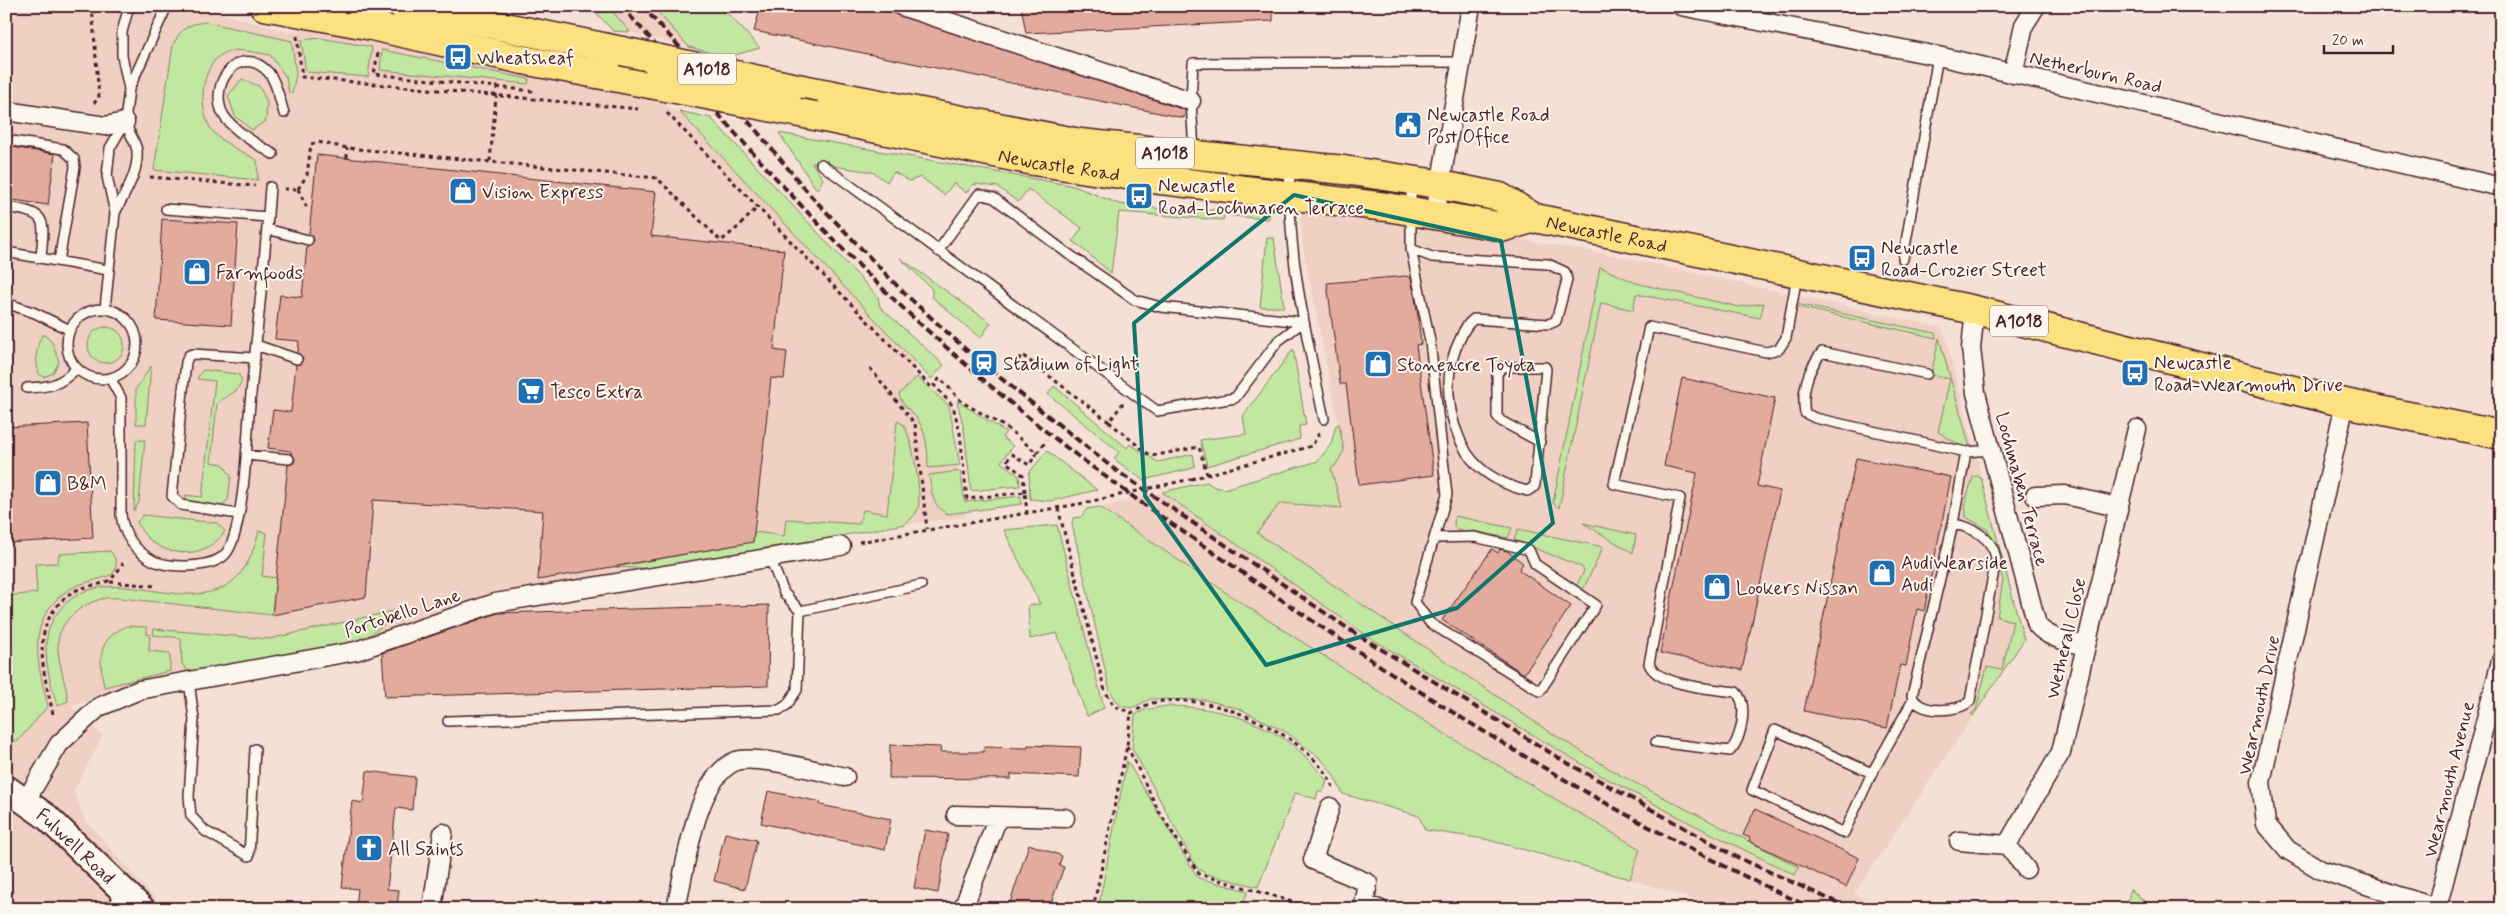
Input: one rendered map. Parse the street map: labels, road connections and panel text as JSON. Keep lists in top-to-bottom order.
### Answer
{
  "streets": {
    "highway": ["A1018", "Newcastle Road"],
    "street": [
      "Netherburn Road",
      "Lochmaben Terrace",
      "Portobello Lane",
      "Wetherall Close",
      "Wearmouth Drive",
      "Wearmouth Avenue",
      "Fulwell Road"
    ]
  },
  "crossings": [
    ["A1018", "Newcastle Road"],
    ["Newcastle Road", "Lochmaben Terrace"],
    ["Newcastle Road", "Wearmouth Drive"],
    ["Lochmaben Terrace", "Wetherall Close"],
    ["Portobello Lane", "Fulwell Road"],
    ["Wearmouth Drive", "Wearmouth Avenue"]
  ],
  "places": {
    "bus stop": [
      "Wheatsheaf",
      "Newcastle Road-Lochmaren Terrace",
      "Newcastle Road-Crozier Street",
      "Newcastle Road-Wearmouth Drive"
    ],
    "public building": ["Newcastle Road Post Office"],
    "shop": [
      "Vision Express",
      "Farmfoods",
      "Stoneacre Toyota",
      "B&M",
      "AudiWearside Audi",
      "Lookers Nissan"
    ],
    "station": ["Stadium of Light"],
    "supermarket": ["Tesco Extra"],
    "church": ["All Saints"]
  },
  "scale_bar": "20 m"
}
